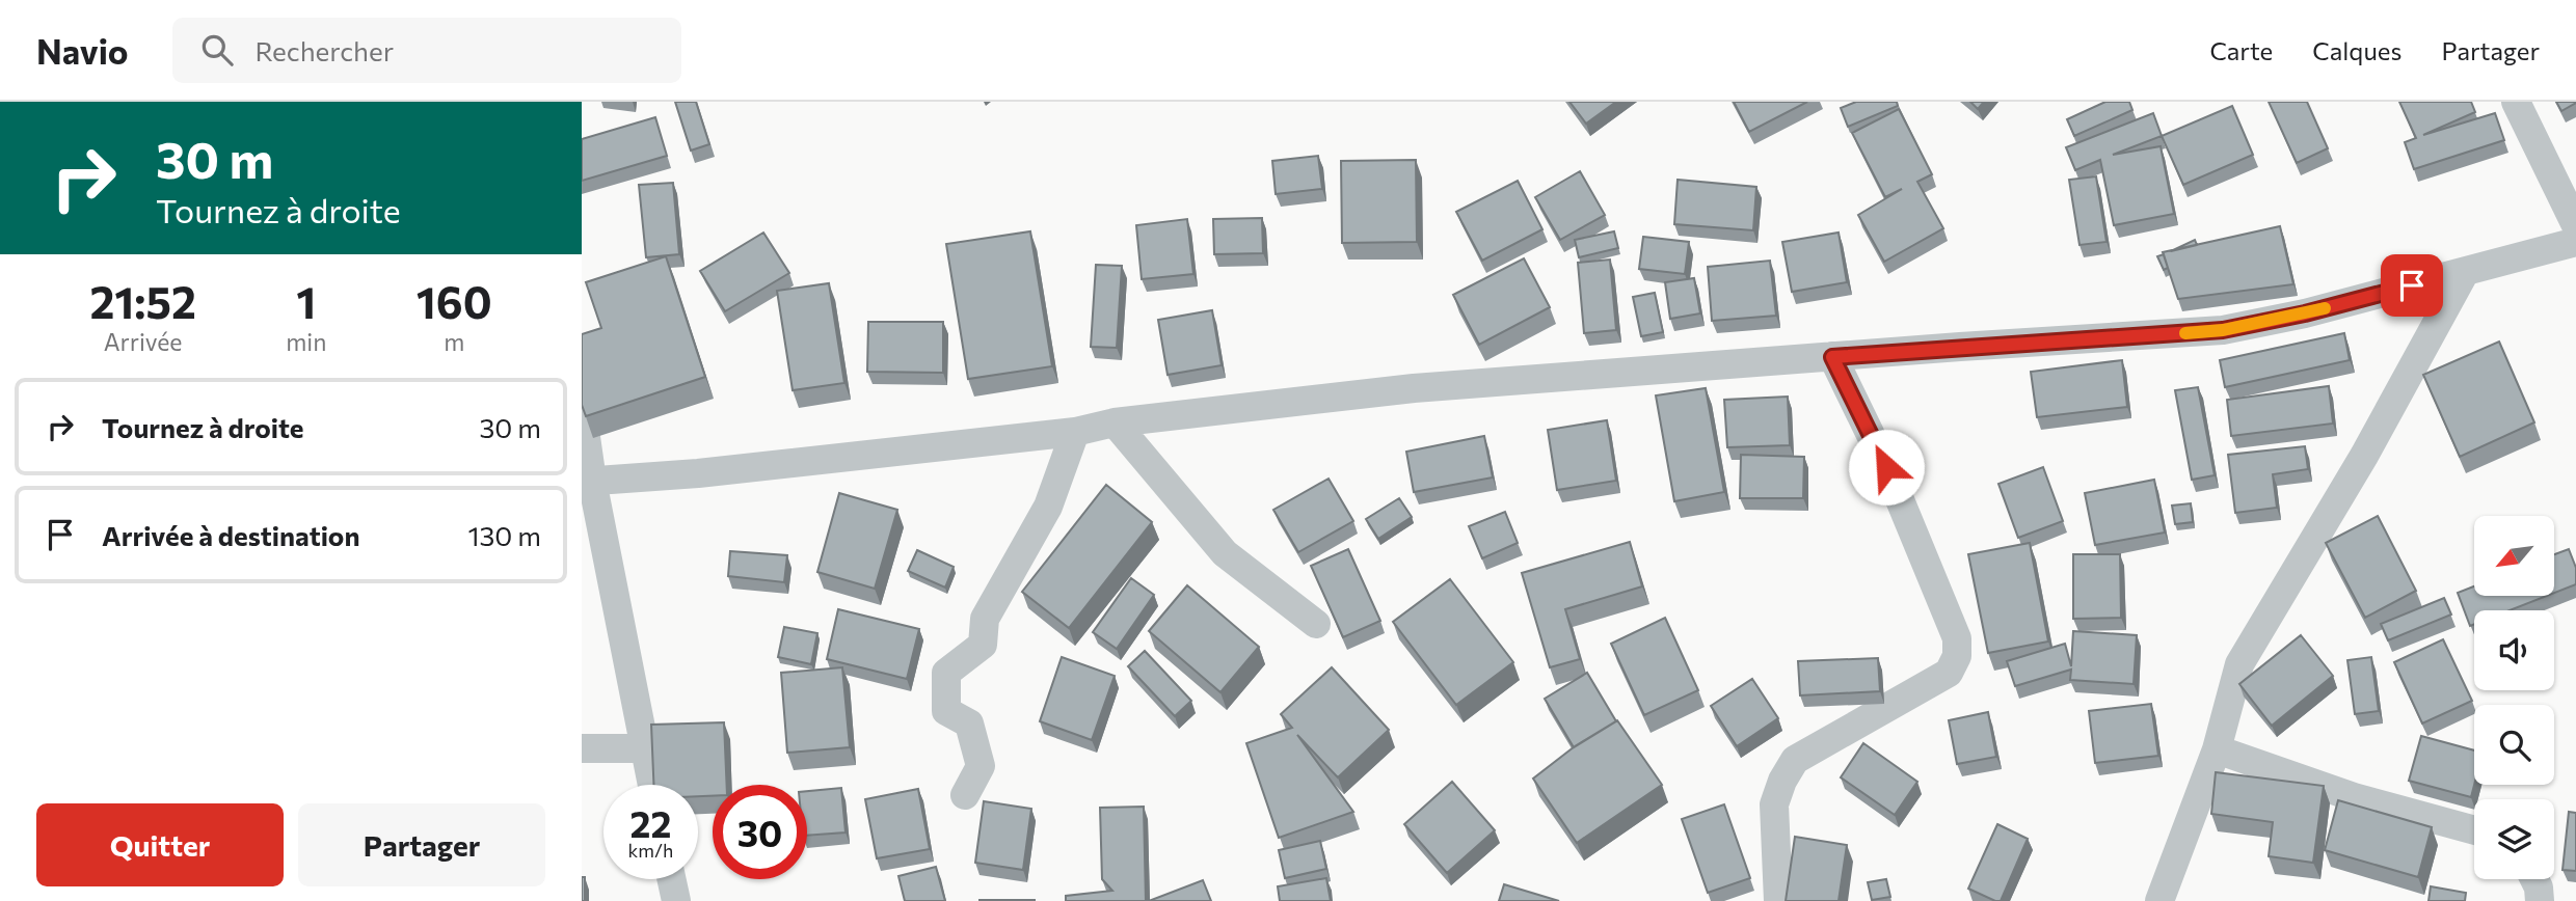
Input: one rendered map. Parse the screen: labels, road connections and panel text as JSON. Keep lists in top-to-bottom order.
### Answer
{
  "north": "bottom left",
  "page": {
    "header": "Navio",
    "search": "Rechercher",
    "nav": ["Carte", "Calques", "Partager"],
    "turn": ["30 m", "Tournez à droite"],
    "eta": [
      "21:52",
      "Arrivée",
      "1",
      "min",
      "160",
      "m"
    ],
    "list": [
      {
        "name": "Tournez à droite",
        "value": "30 m"
      },
      {
        "name": "Arrivée à destination",
        "value": "130 m"
      }
    ],
    "speed": "22 km/h",
    "limit": "30",
    "buttons": ["Quitter", "Partager"]
  }
}
